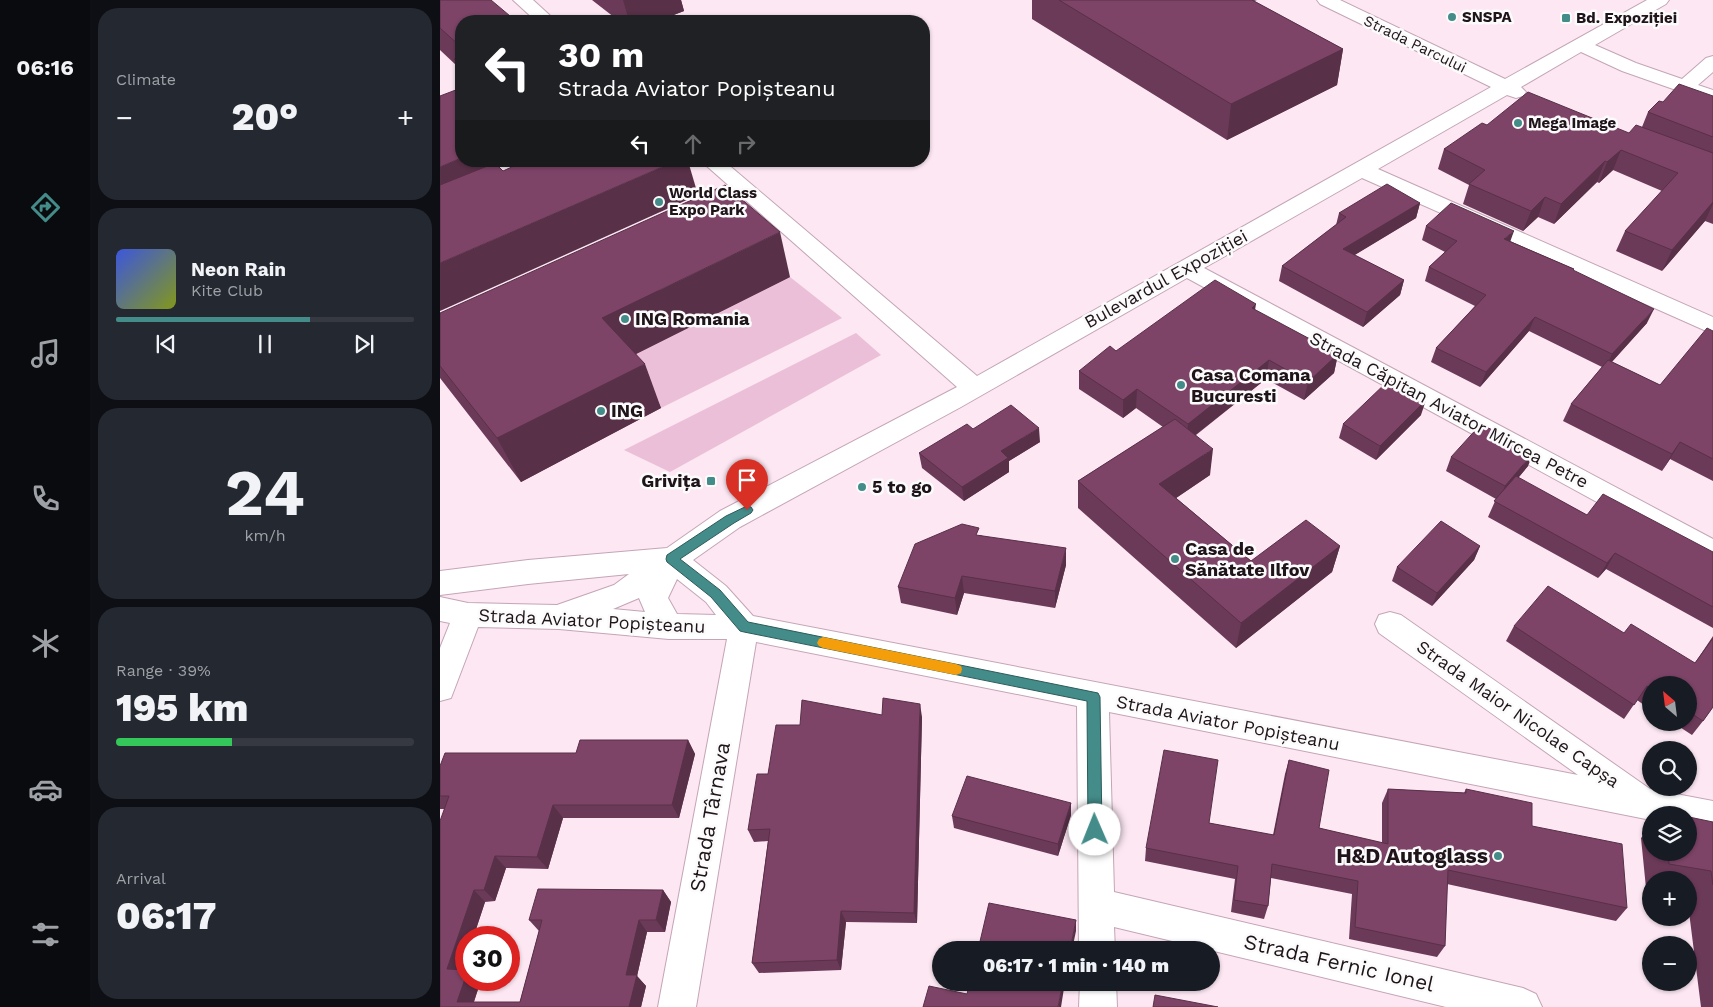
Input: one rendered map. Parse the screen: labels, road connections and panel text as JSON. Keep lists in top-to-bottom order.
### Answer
{
  "streets": {
    "street": [
      "Strada Parcului",
      "Bulevardul Expoziției",
      "Strada Căpitan Aviator Mircea Petre",
      "Strada Aviator Popișteanu",
      "Strada Maior Nicolae Capșa",
      "Strada Târnava",
      "Strada Fernic Ionel"
    ]
  },
  "crossings": [
    ["Strada Parcului", "Bulevardul Expoziției"],
    ["Bulevardul Expoziției", "Strada Căpitan Aviator Mircea Petre"],
    ["Bulevardul Expoziției", "Strada Aviator Popișteanu"],
    ["Strada Aviator Popișteanu", "Strada Maior Nicolae Capșa"],
    ["Strada Aviator Popișteanu", "Strada Târnava"]
  ],
  "places": {
    "other": [
      "SNSPA",
      "Mega Image",
      "World Class Expo Park",
      "ING Romania",
      "Casa Comana Bucuresti",
      "ING",
      "5 to go",
      "Casa de Sănătate Ilfov",
      "H&D Autoglass"
    ],
    "transit": ["Bd. Expoziției", "Grivița"]
  },
  "north": "top left",
  "page": {
    "tabs": "06:16",
    "tile": [
      "Climate",
      ["24", "km/h"],
      ["Range · 39%", "195 km"],
      ["Arrival", "06:17"]
    ],
    "turn": ["30 m", "Strada Aviator Popișteanu"],
    "heat": ["−", "20°", "+"],
    "song": ["Neon Rain", "Kite Club"],
    "map_buttons": ["+", "−"],
    "limit": "30",
    "trip": "06:17 · 1 min · 140 m"
  }
}
